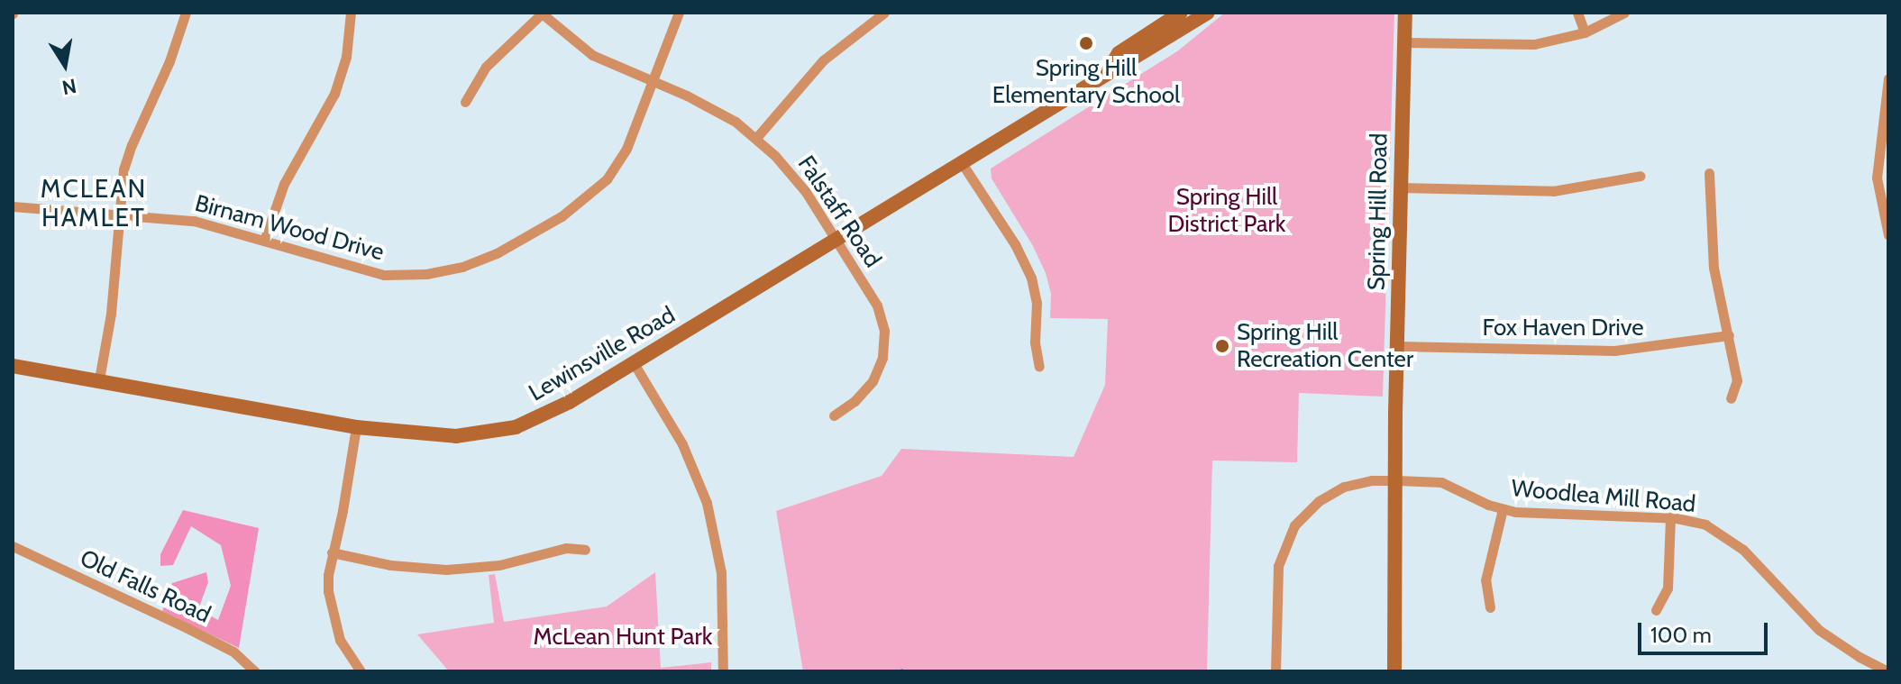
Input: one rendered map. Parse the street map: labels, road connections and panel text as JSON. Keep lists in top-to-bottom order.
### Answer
{
  "streets": {
    "main road": ["Spring Hill Road", "Lewinsville Road"],
    "street": [
      "Falstaff Road",
      "Birnam Wood Drive",
      "Fox Haven Drive",
      "Woodlea Mill Road",
      "Old Falls Road"
    ]
  },
  "crossings": [
    ["Falstaff Road", "Birnam Wood Drive"],
    ["Falstaff Road", "Lewinsville Road"],
    ["Spring Hill Road", "Fox Haven Drive"],
    ["Spring Hill Road", "Woodlea Mill Road"]
  ],
  "districts": ["MCLEAN HAMLET"],
  "parks": ["Spring Hill District Park", "McLean Hunt Park"],
  "places": ["Spring Hill Elementary School", "Spring Hill Recreation Center"],
  "scale_bar": "100 m",
  "north": "bottom"
}
